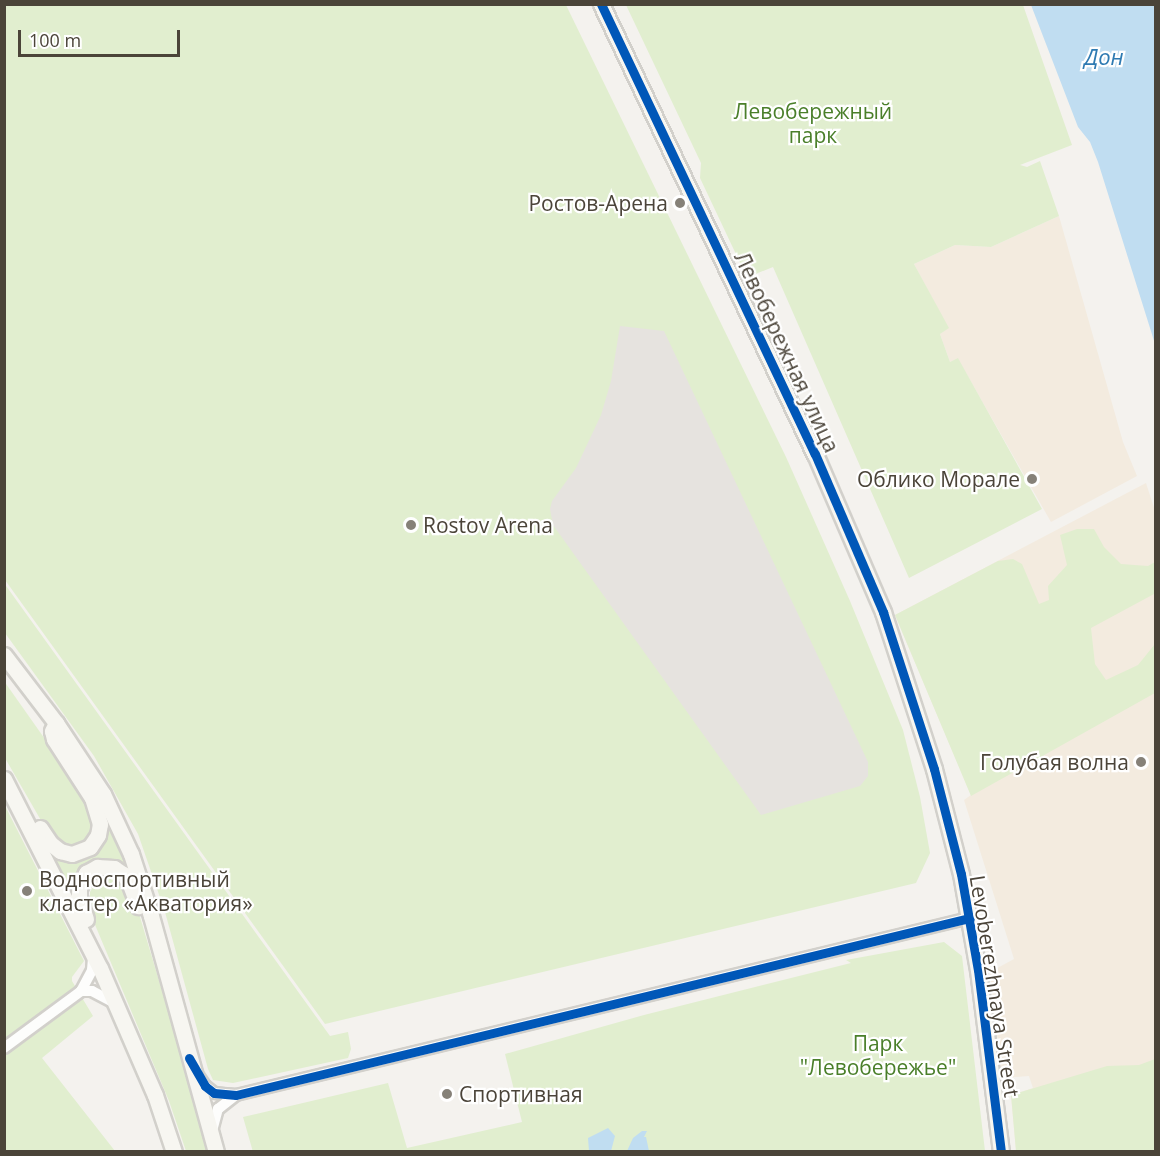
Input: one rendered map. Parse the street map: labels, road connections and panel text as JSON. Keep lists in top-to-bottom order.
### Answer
{
  "streets": {
    "main road": ["Levoberezhnaya Street"],
    "cycle path": ["Левобережная улица"]
  },
  "water": ["Дон"],
  "parks": ["Левобережный парк", "Парк \"Левобережье\""],
  "places": [
    "Ростов-Арена",
    "Облико Морале",
    "Rostov Arena",
    "Голубая волна",
    "Водноспортивный кластер «Акватория»",
    "Спортивная"
  ],
  "scale_bar": "100 m"
}
